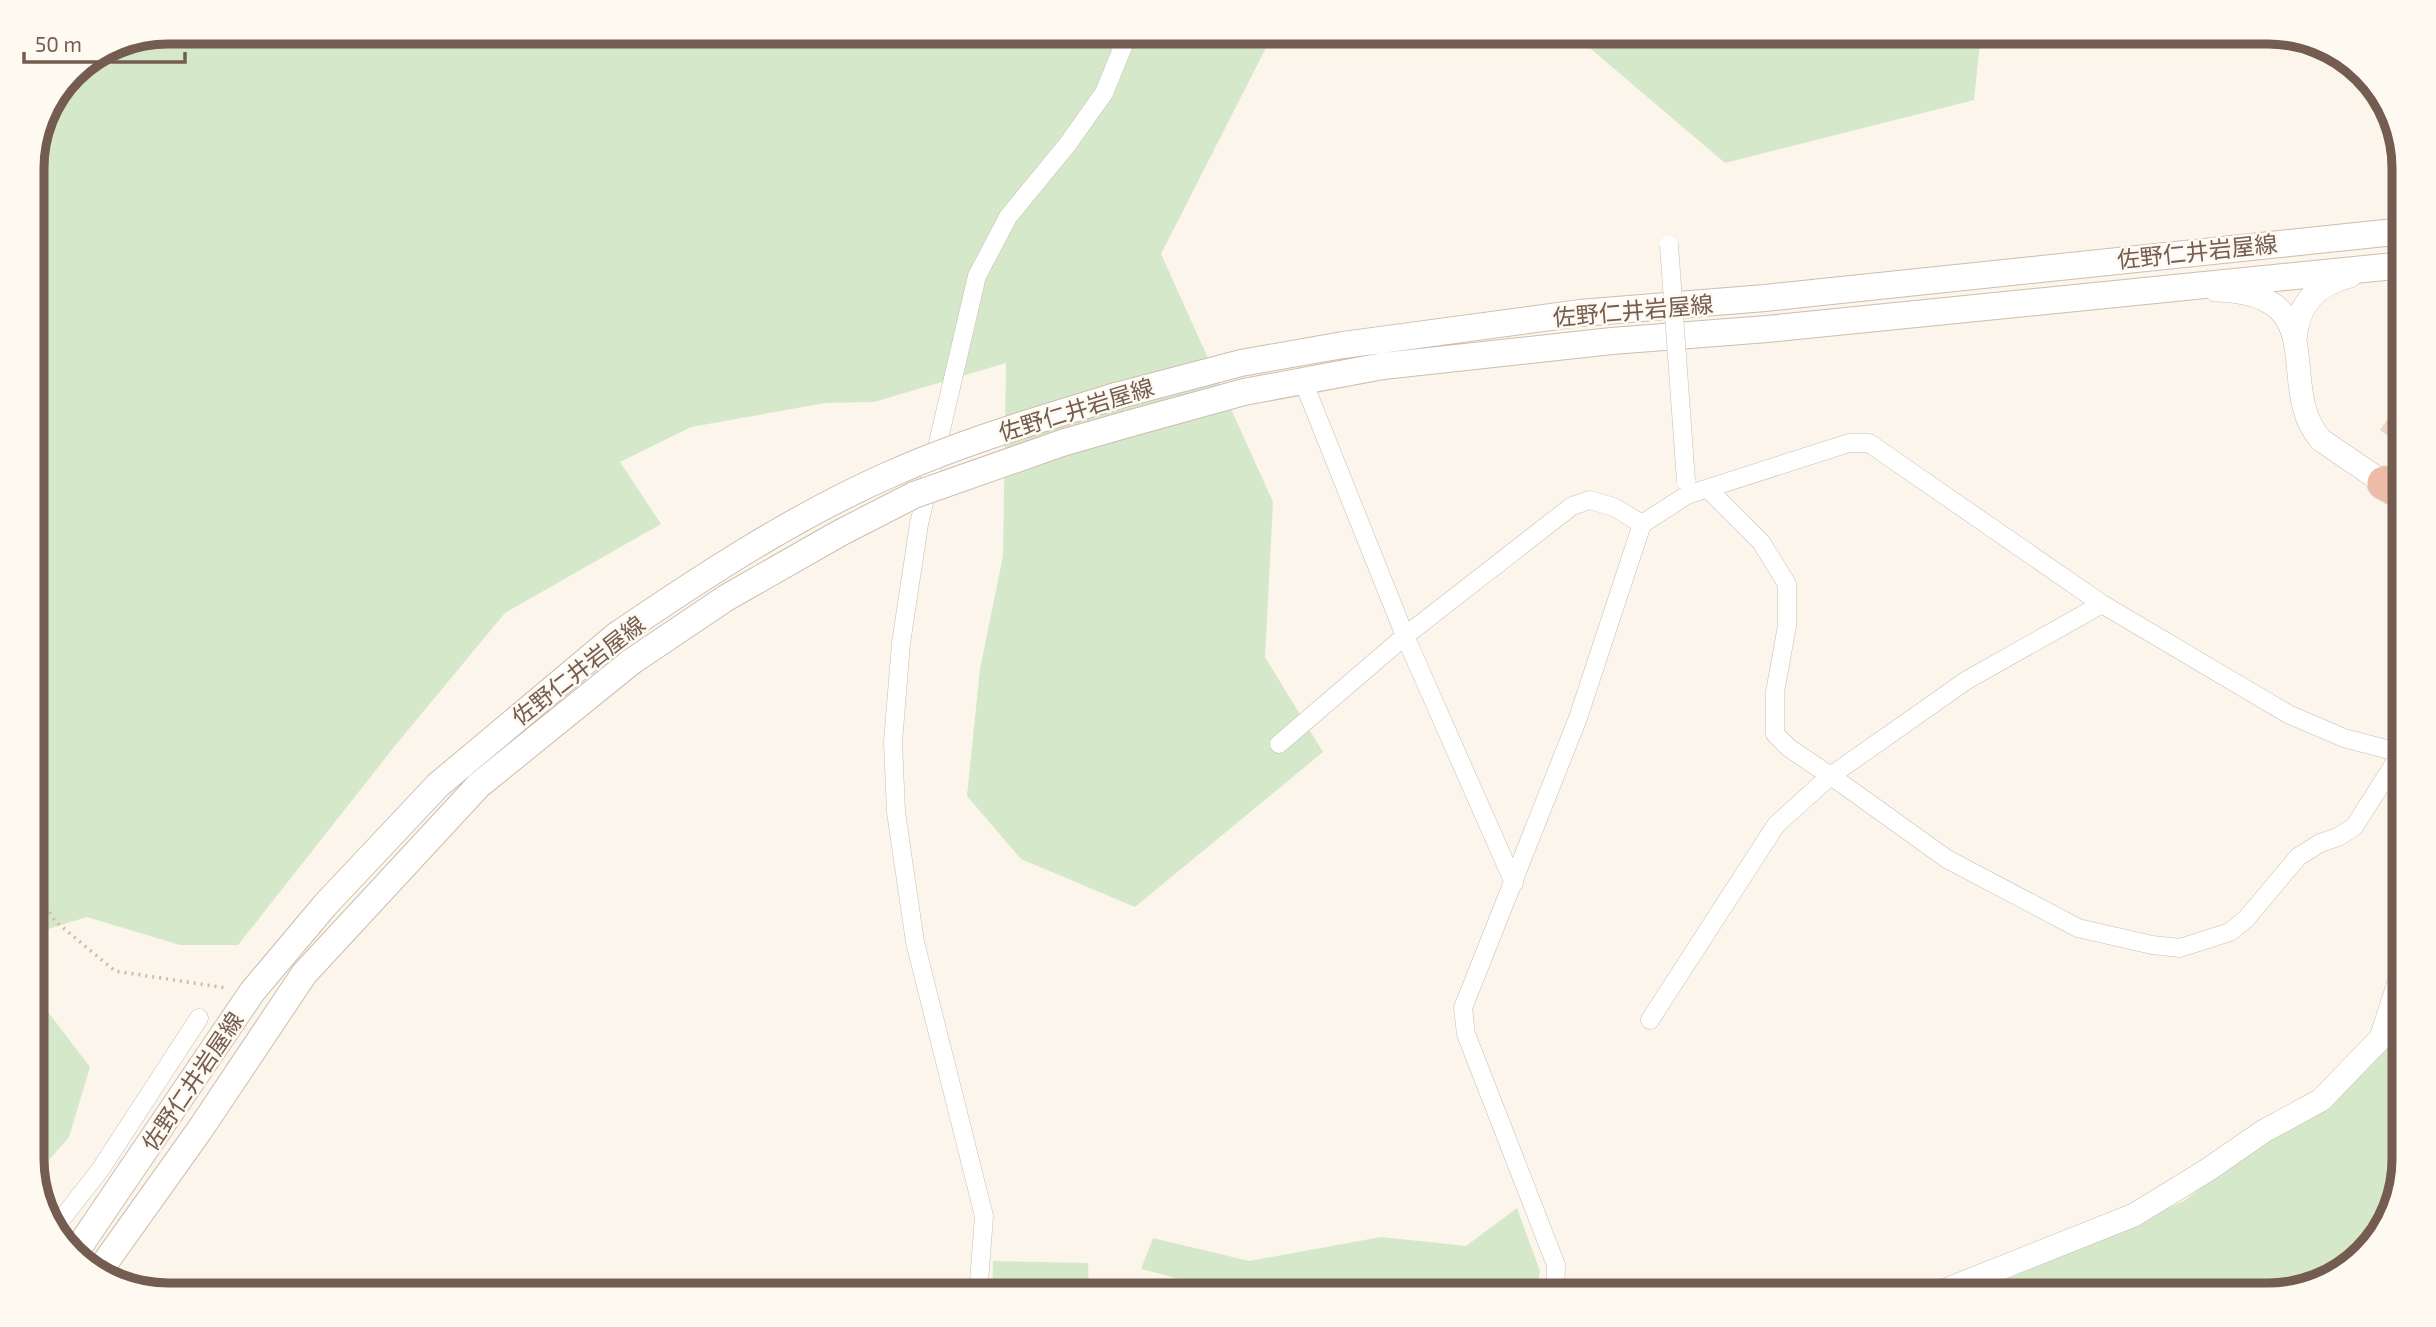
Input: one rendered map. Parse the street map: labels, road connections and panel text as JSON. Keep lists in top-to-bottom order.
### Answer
{
  "streets": {
    "main road": ["佐野仁井岩屋線"]
  },
  "scale_bar": "50 m"
}
